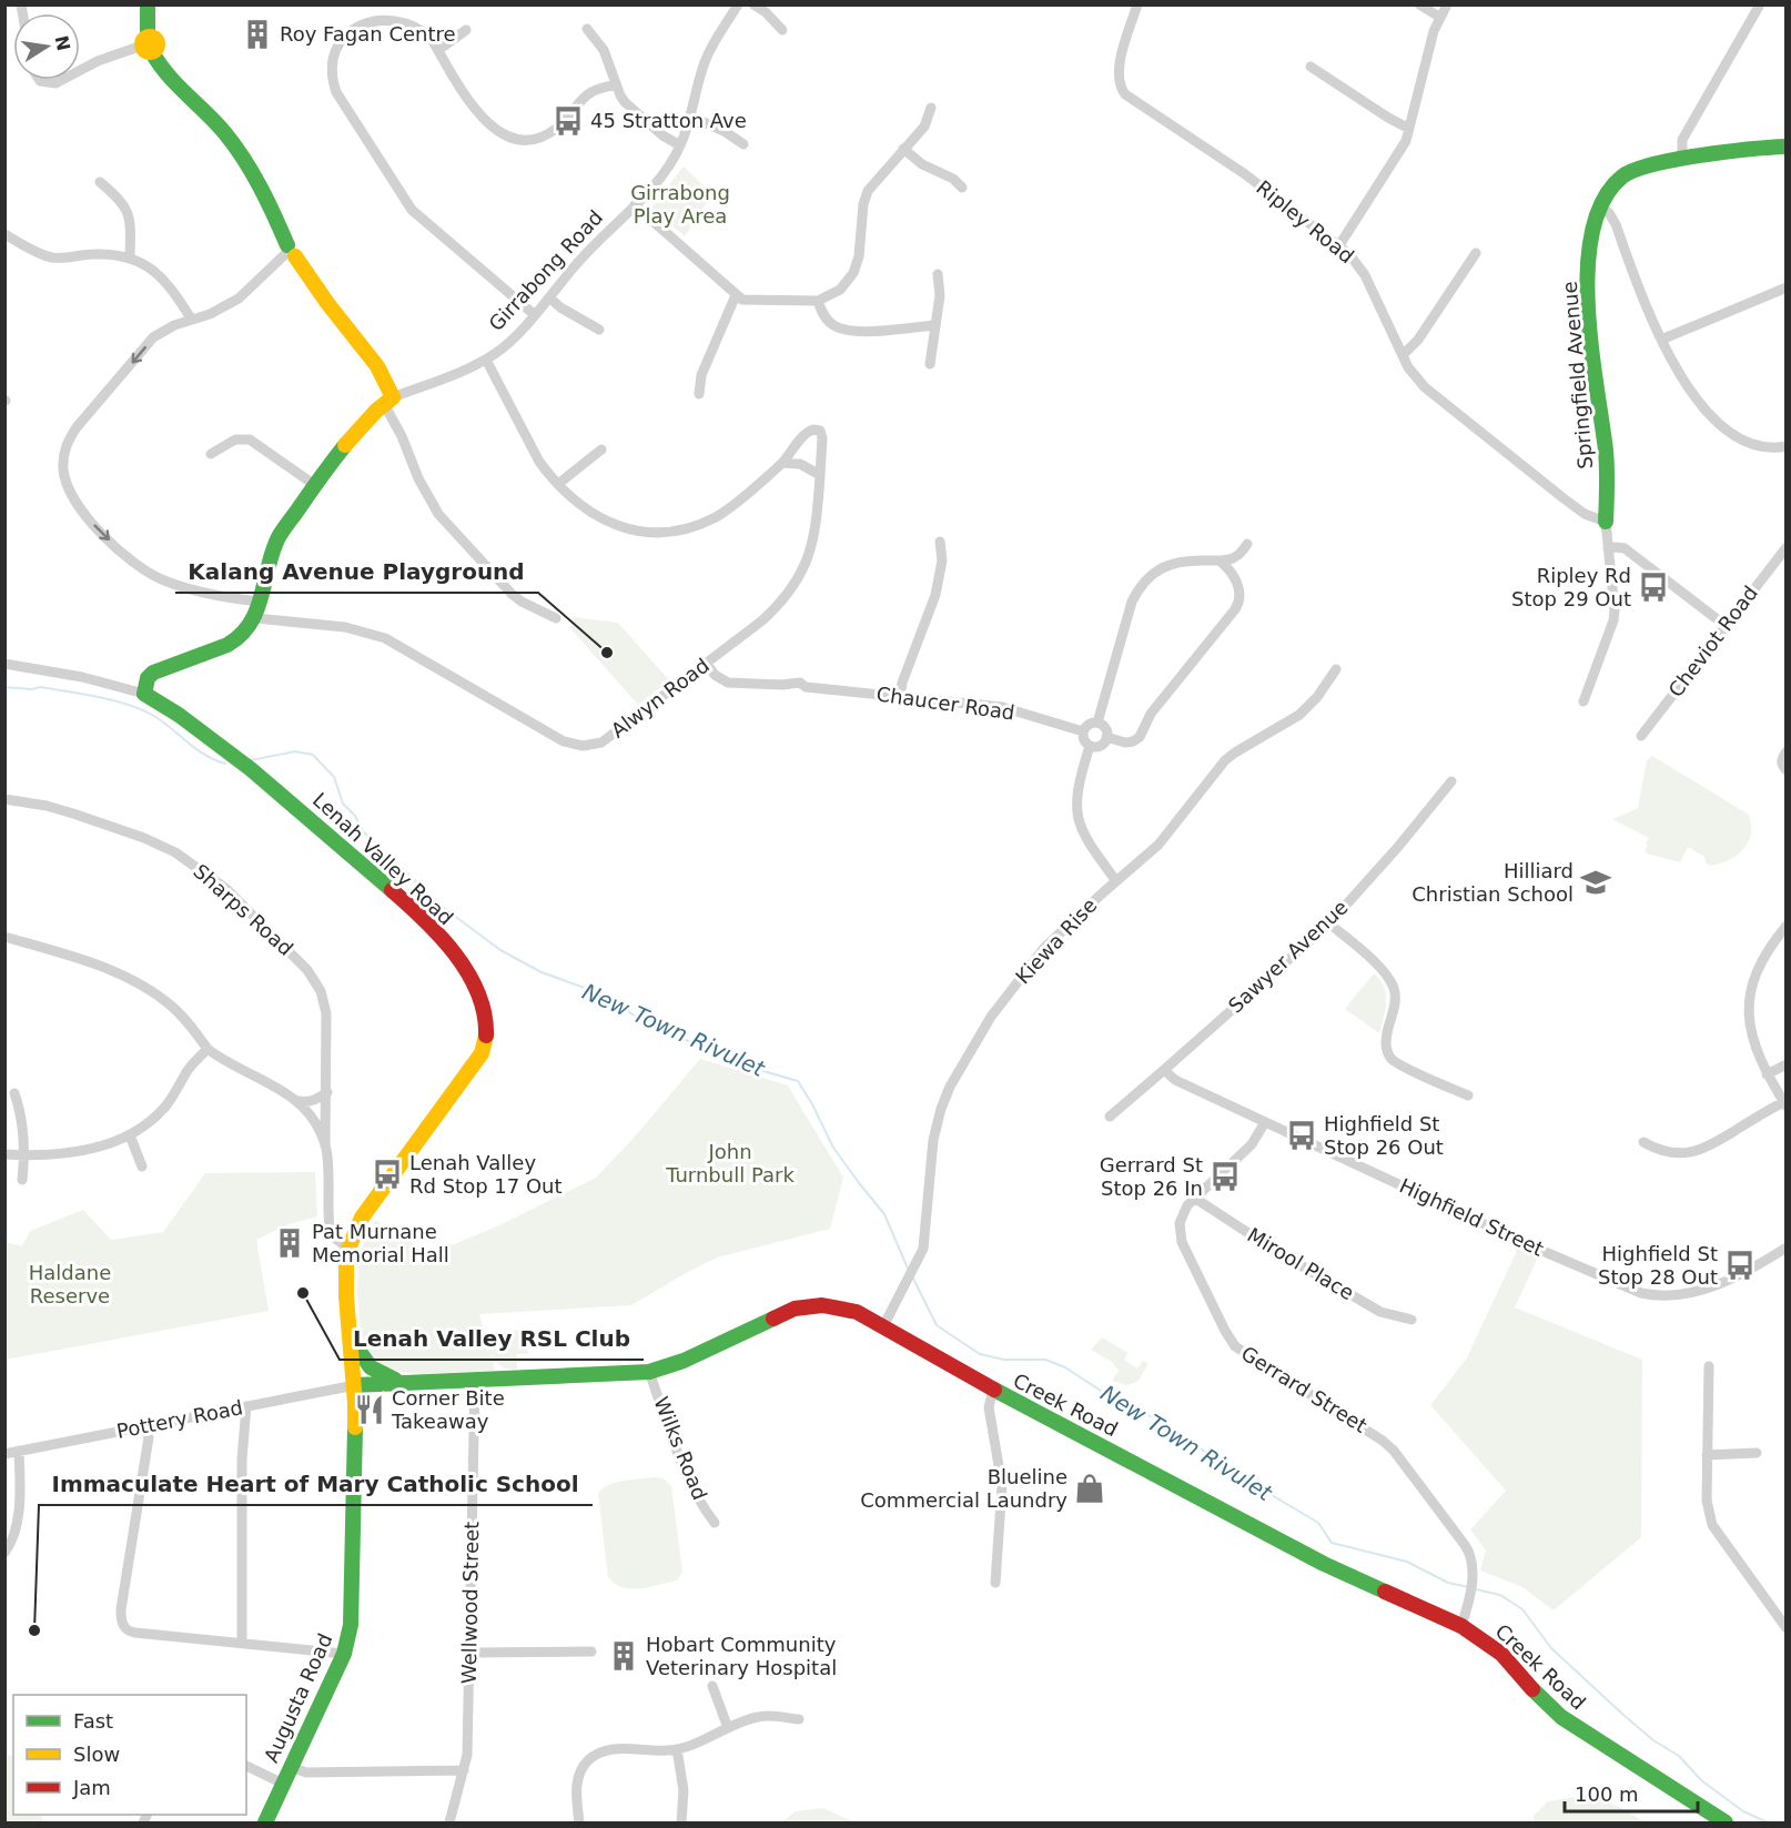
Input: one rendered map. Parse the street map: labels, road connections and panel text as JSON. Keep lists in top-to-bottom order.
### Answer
{
  "streets": {
    "street": [
      "Ripley Road",
      "Girrabong Road",
      "Springfield Avenue",
      "Cheviot Road",
      "Alwyn Road",
      "Chaucer Road",
      "Lenah Valley Road",
      "Sharps Road",
      "Kiewa Rise",
      "Sawyer Avenue",
      "Highfield Street",
      "Mirool Place",
      "Gerrard Street",
      "Creek Road",
      "Pottery Road",
      "Wilks Road",
      "Wellwood Street",
      "Augusta Road"
    ]
  },
  "crossings": [
    ["Ripley Road", "Springfield Avenue"],
    ["Girrabong Road", "Alwyn Road"],
    ["Girrabong Road", "Lenah Valley Road"],
    ["Alwyn Road", "Chaucer Road"],
    ["Lenah Valley Road", "Sharps Road"],
    ["Lenah Valley Road", "Creek Road"],
    ["Lenah Valley Road", "Pottery Road"],
    ["Lenah Valley Road", "Augusta Road"],
    ["Kiewa Rise", "Creek Road"],
    ["Sawyer Avenue", "Highfield Street"],
    ["Highfield Street", "Gerrard Street"],
    ["Mirool Place", "Gerrard Street"],
    ["Gerrard Street", "Creek Road"],
    ["Creek Road", "Pottery Road"],
    ["Creek Road", "Wilks Road"],
    ["Creek Road", "Wellwood Street"],
    ["Creek Road", "Augusta Road"],
    ["Pottery Road", "Augusta Road"]
  ],
  "water": ["New Town Rivulet"],
  "parks": ["Girrabong Play Area", "John Turnbull Park", "Haldane Reserve"],
  "places": {
    "building": ["Roy Fagan Centre", "Pat Murnane Memorial Hall", "Hobart Community Veterinary Hospital"],
    "bus stop": [
      "45 Stratton Ave",
      "Ripley Rd Stop 29 Out",
      "Highfield St Stop 26 Out",
      "Lenah Valley Rd Stop 17 Out",
      "Gerrard St Stop 26 In",
      "Highfield St Stop 28 Out"
    ],
    "other": ["Kalang Avenue Playground", "Lenah Valley RSL Club", "Immaculate Heart of Mary Catholic School"],
    "school or university": ["Hilliard Christian School"],
    "restaurant": ["Corner Bite Takeaway"],
    "shop": ["Blueline Commercial Laundry"]
  },
  "legend": ["Fast", "Slow", "Jam"],
  "scale_bar": "100 m",
  "north": "right"
}
